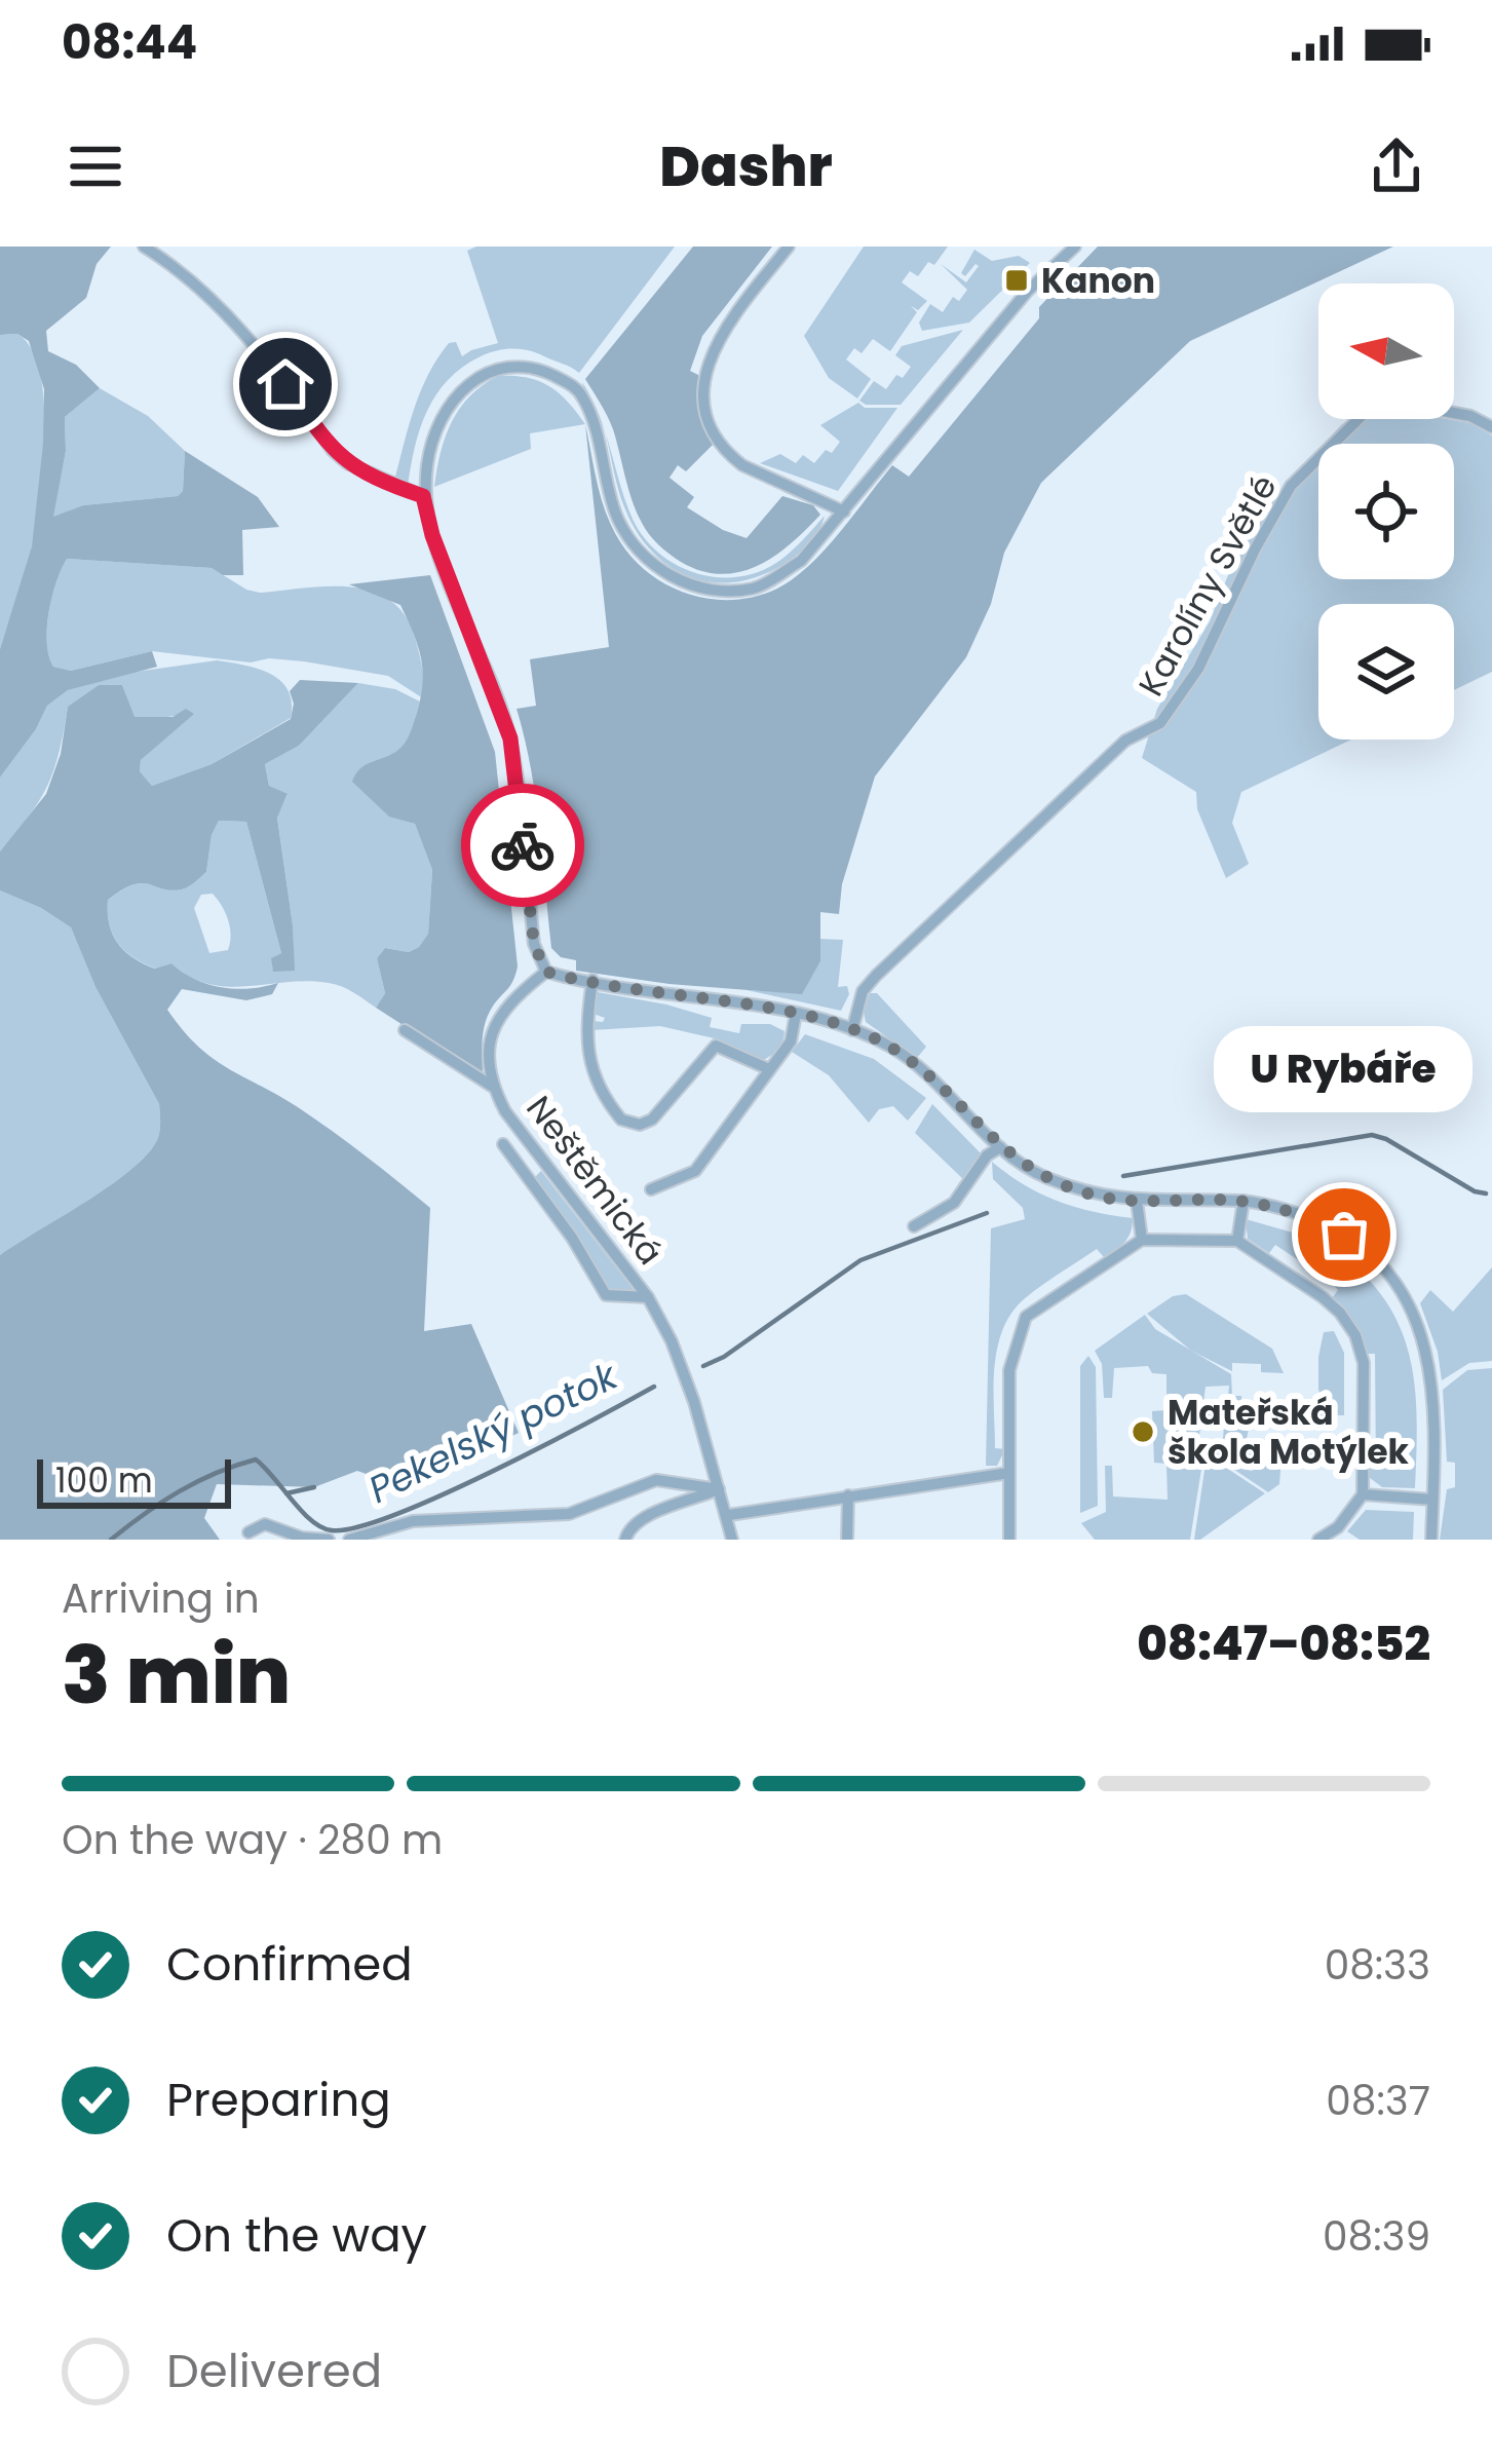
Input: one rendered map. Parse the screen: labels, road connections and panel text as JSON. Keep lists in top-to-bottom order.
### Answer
{
  "streets": {
    "street": ["Karolíny Světlé", "Neštěmická"]
  },
  "water": ["Pekelský potok"],
  "places": {
    "transit": ["Kanon"],
    "other": ["U Rybáře", "Mateřská škola Motýlek"]
  },
  "scale_bar": "100 m",
  "north": "left",
  "page": {
    "status": "08:44",
    "header": "Dashr",
    "bubble": "U Rybáře",
    "scale": "100 m",
    "heading": ["3 min", "Arriving in", "08:47–08:52"],
    "bar": "On the way · 280 m",
    "list": [
      ["Confirmed", "08:33"],
      ["Preparing", "08:37"],
      ["On the way", "08:39"],
      "Delivered"
    ]
  }
}
